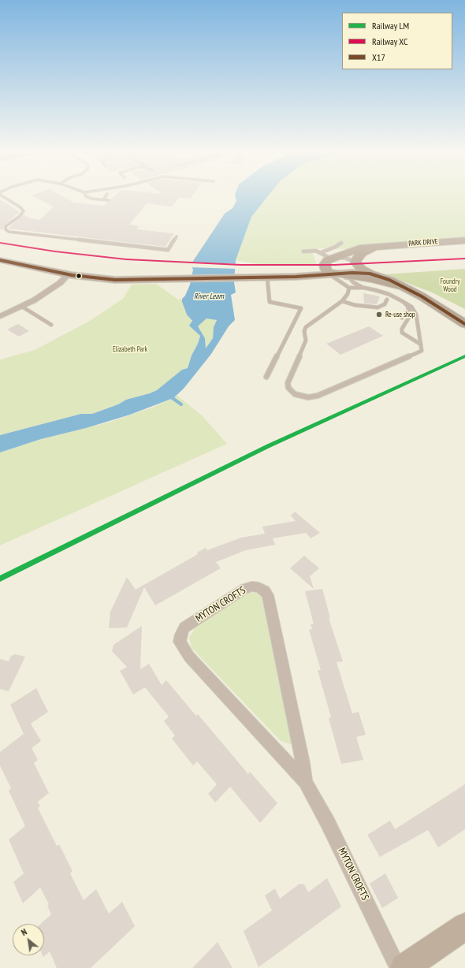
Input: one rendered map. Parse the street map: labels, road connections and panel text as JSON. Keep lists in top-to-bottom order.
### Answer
{
  "streets": {
    "highway": ["PARK DRIVE"],
    "street": ["MYTON CROFTS"]
  },
  "water": ["River Leam"],
  "parks": ["Foundry Wood", "Elizabeth Park"],
  "places": ["Re-use shop"],
  "lines": ["rail line XC", "transit line X17", "rail line LM"],
  "legend": ["Railway LM", "Railway XC", "X17"],
  "north": "top left"
}
